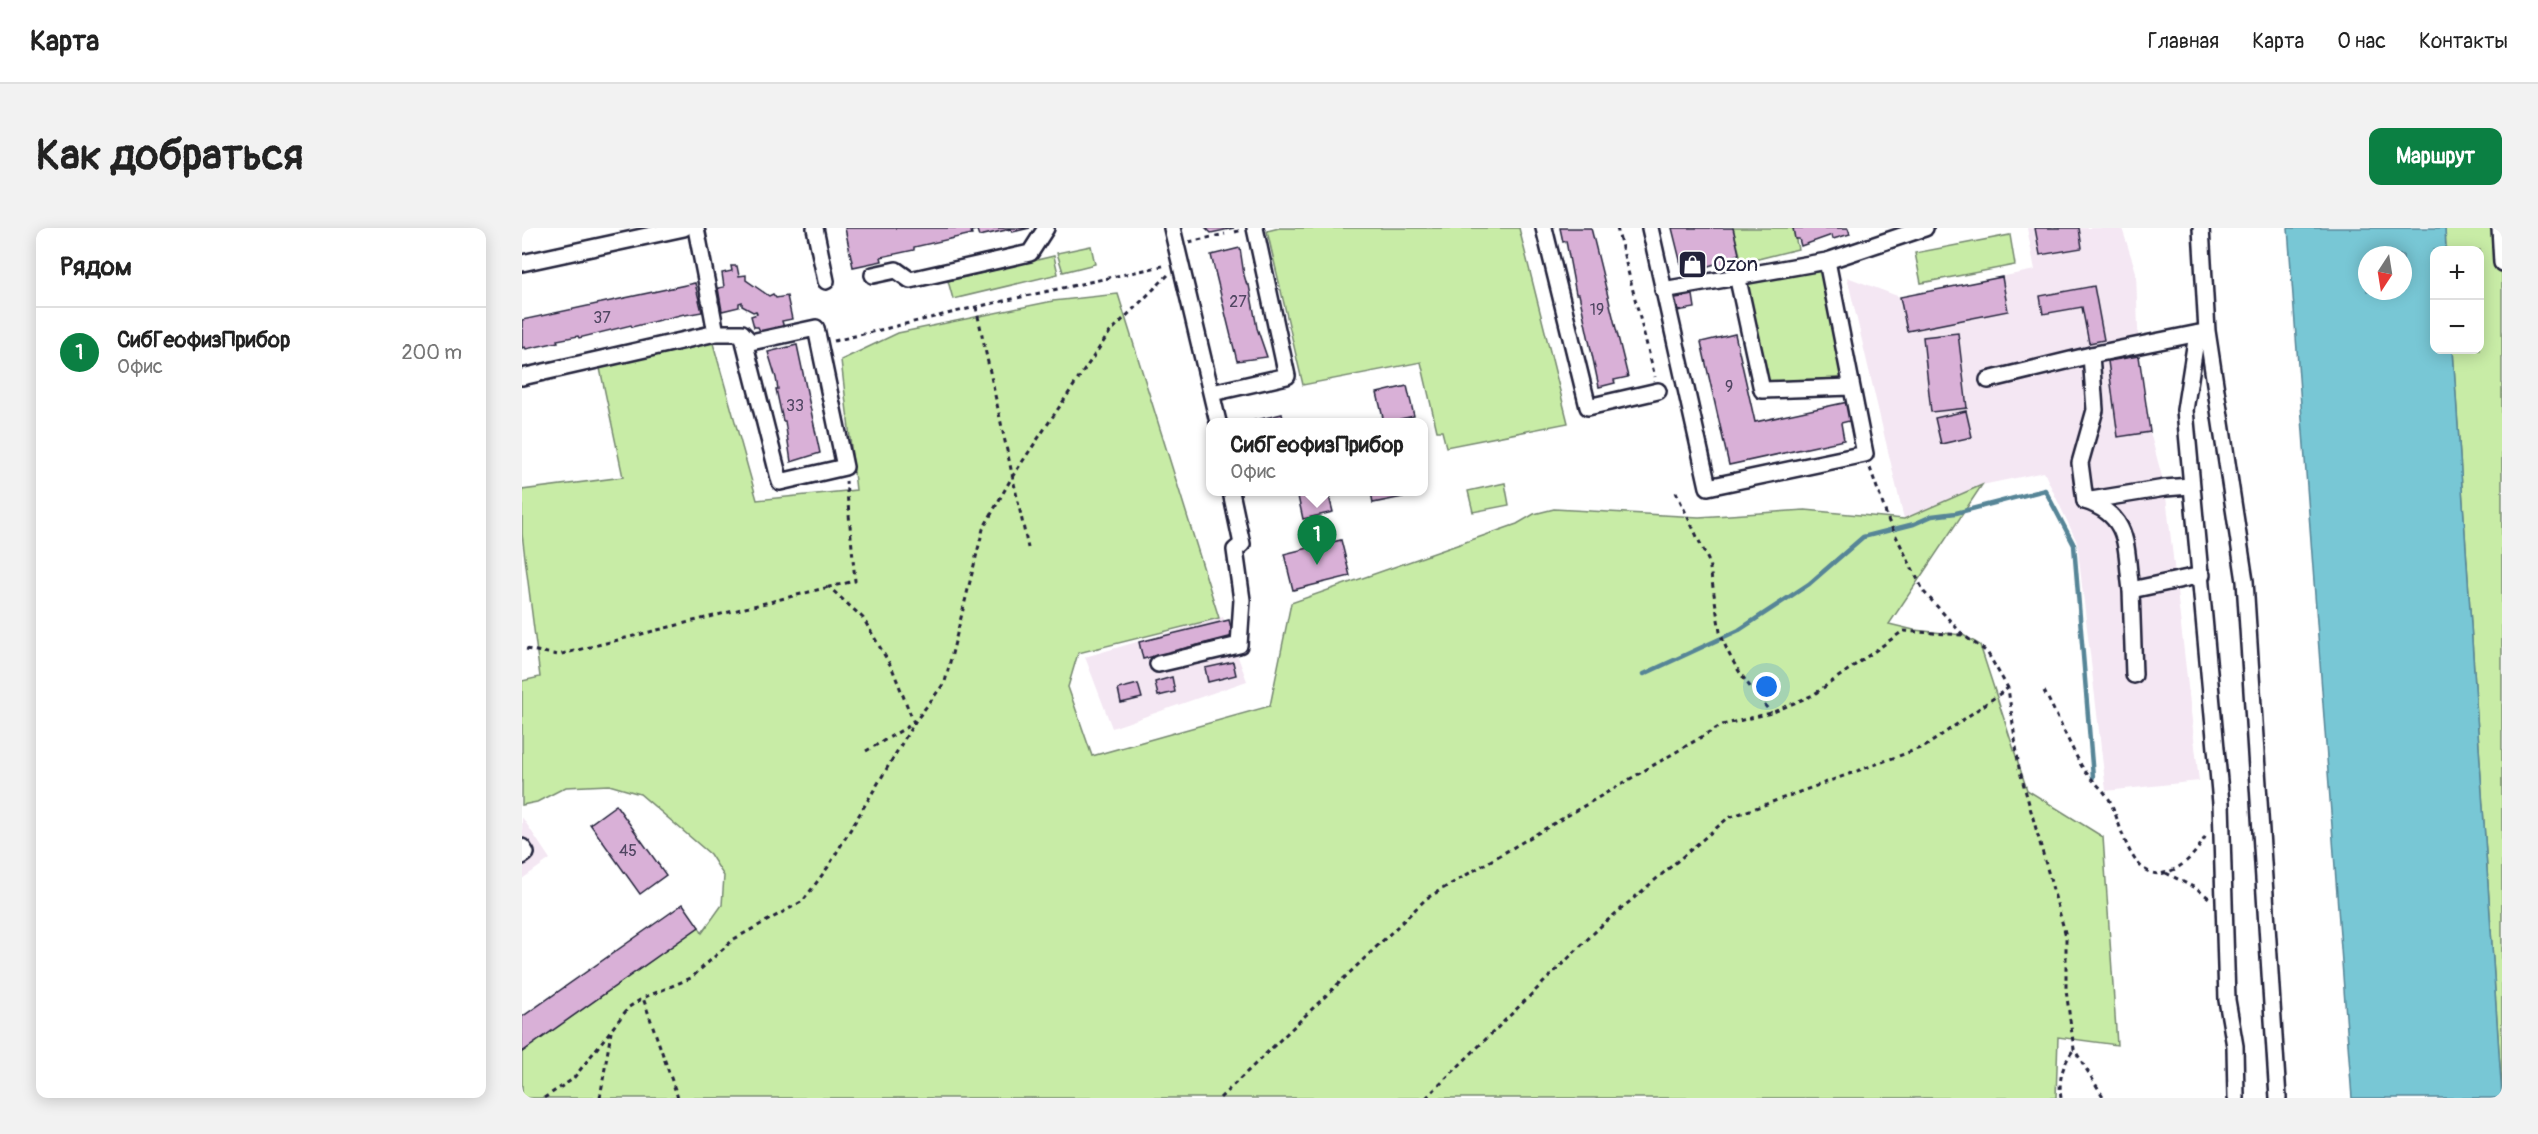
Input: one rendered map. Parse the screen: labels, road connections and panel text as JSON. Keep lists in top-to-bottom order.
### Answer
{
  "places": {
    "shop": ["Ozon"]
  },
  "house_numbers": [
    "27",
    "19",
    "37",
    "9",
    "33",
    "45"
  ],
  "north": "bottom",
  "page": {
    "header": "Карта",
    "nav": [
      "Главная",
      "Карта",
      "О нас",
      "Контакты"
    ],
    "buttons": "Маршрут",
    "title": "Как добраться",
    "heading": "Рядом",
    "map_buttons": ["+", "−"],
    "list": [
      {
        "mark": "1",
        "name": "СибГеофизПрибор",
        "note": "Офис",
        "value": "200 m"
      }
    ],
    "popup": ["СибГеофизПрибор", "Офис"],
    "pins": "1"
  }
}
